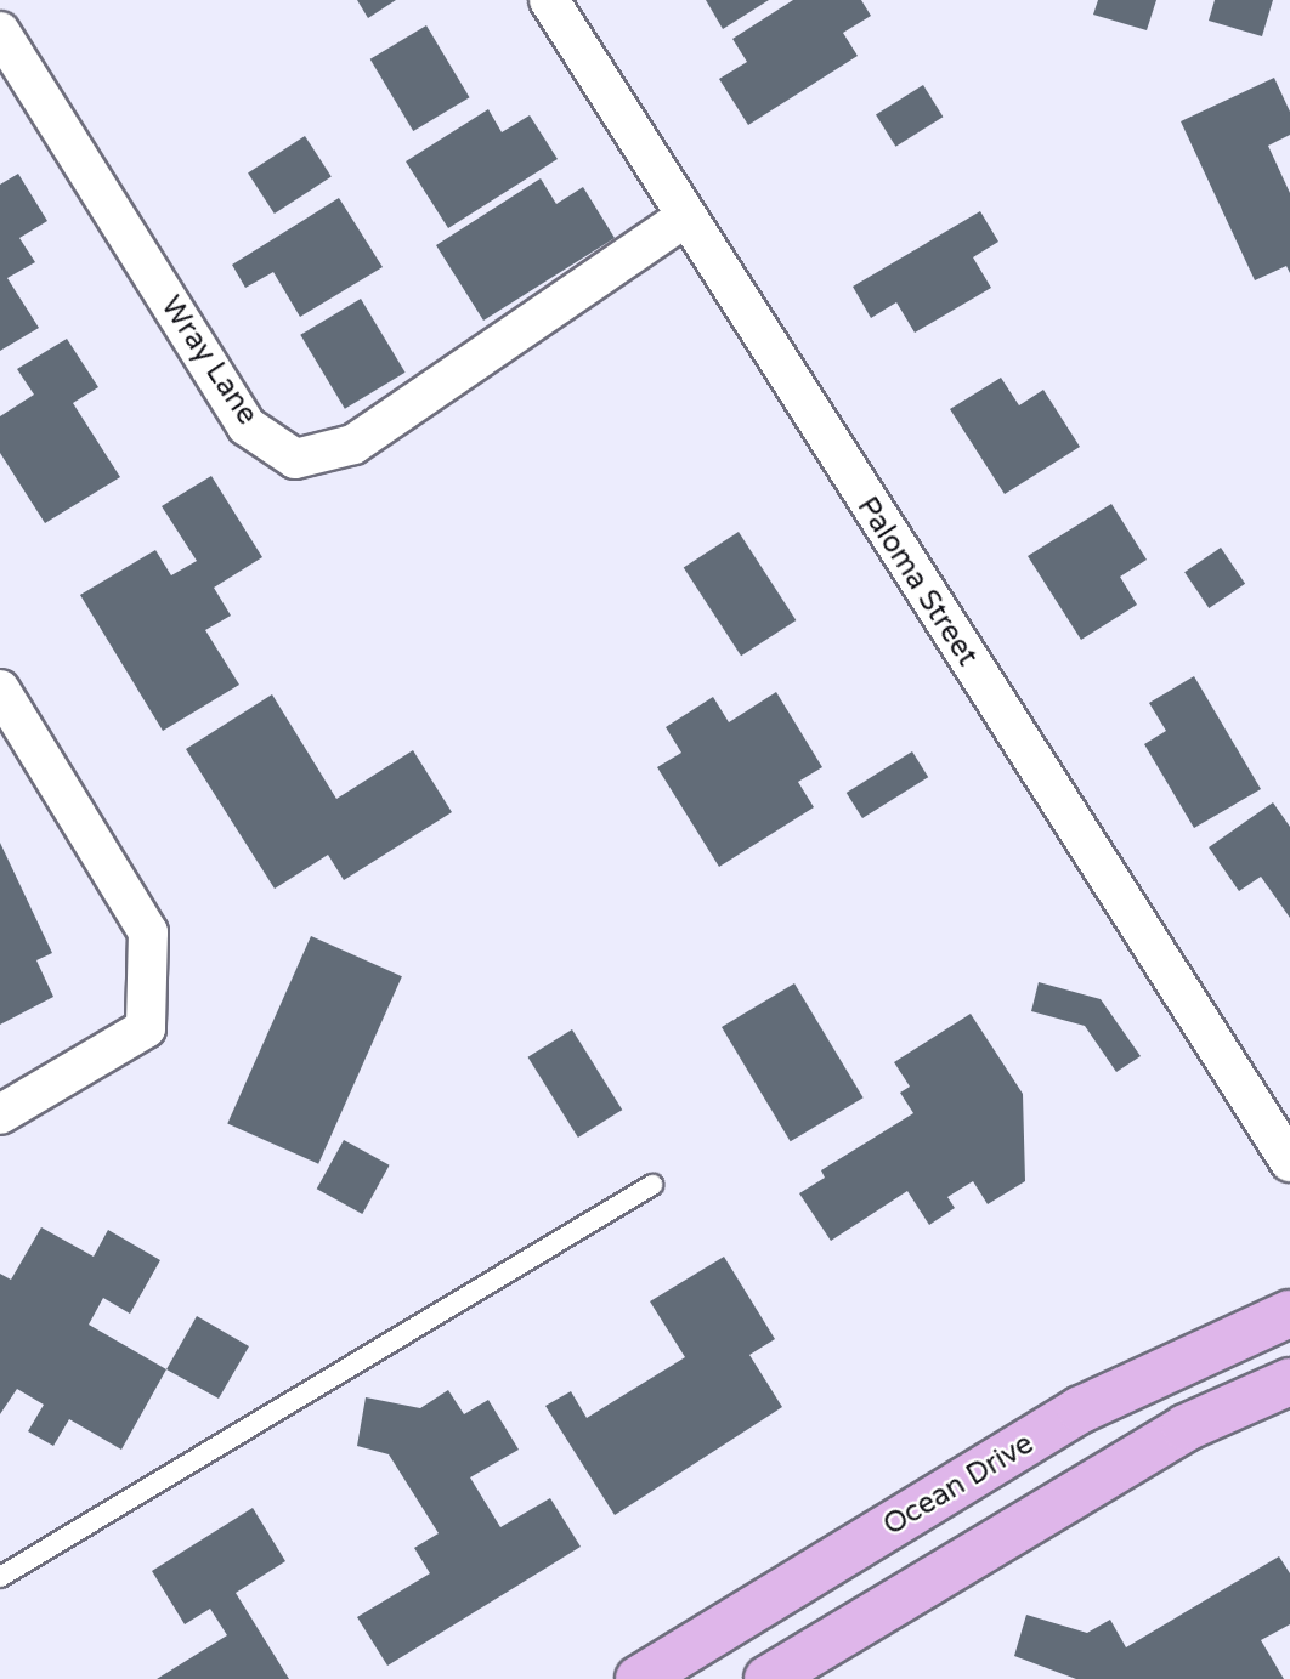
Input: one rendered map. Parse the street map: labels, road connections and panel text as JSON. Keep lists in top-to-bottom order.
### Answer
{
  "streets": {
    "main road": ["Ocean Drive"],
    "street": ["Wray Lane", "Paloma Street"]
  },
  "crossings": [
    ["Wray Lane", "Paloma Street"]
  ]
}
